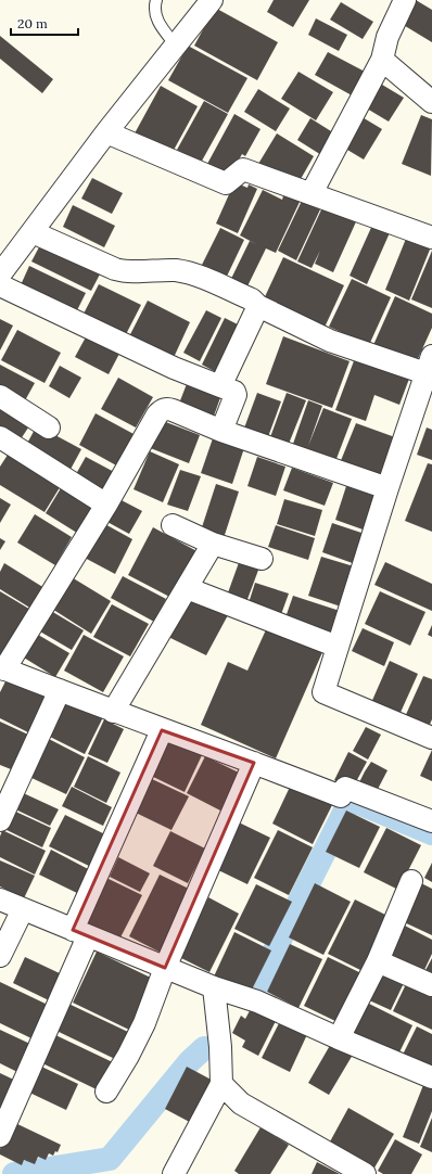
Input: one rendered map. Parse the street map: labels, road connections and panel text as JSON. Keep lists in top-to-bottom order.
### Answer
{
  "scale_bar": "20 m"
}
